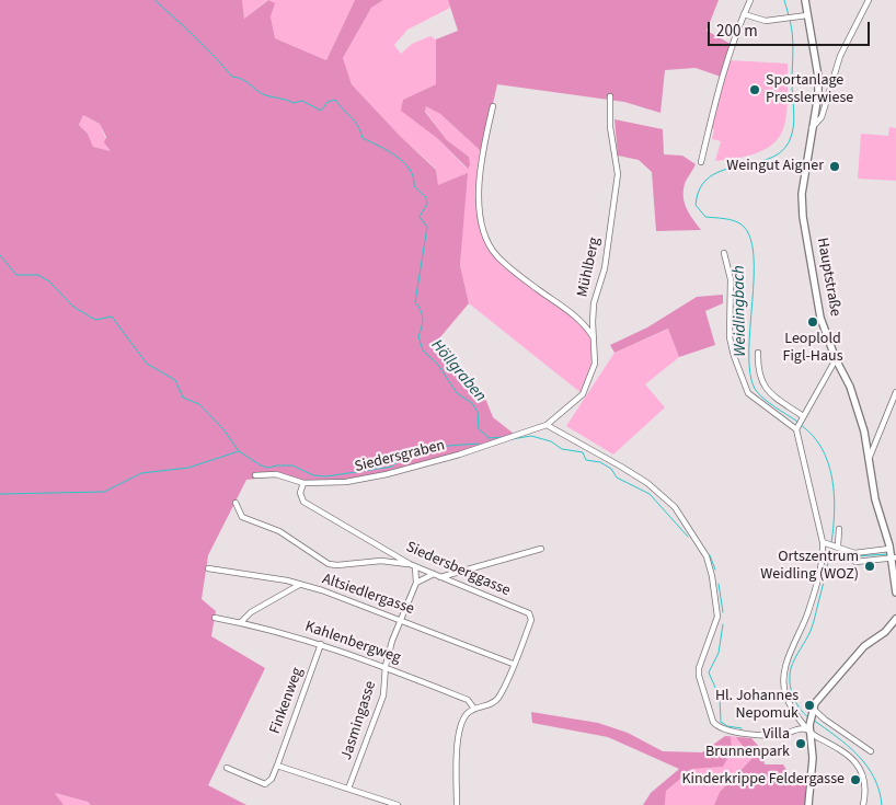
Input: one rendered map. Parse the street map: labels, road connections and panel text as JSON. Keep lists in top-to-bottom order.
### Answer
{
  "streets": {
    "main road": ["Hauptstraße"],
    "street": [
      "Mühlberg",
      "Siedersgraben",
      "Siedersberggasse",
      "Altsiedlergasse",
      "Kahlenbergweg",
      "Finkenweg",
      "Jasmingasse"
    ]
  },
  "crossings": [
    ["Mühlberg", "Siedersgraben"],
    ["Siedersgraben", "Siedersberggasse"],
    ["Siedersberggasse", "Altsiedlergasse"],
    ["Siedersberggasse", "Jasmingasse"],
    ["Altsiedlergasse", "Jasmingasse"],
    ["Kahlenbergweg", "Finkenweg"],
    ["Kahlenbergweg", "Jasmingasse"]
  ],
  "water": ["Weidlingbach", "Höllgraben"],
  "places": [
    "Sportanlage Presslerwiese",
    "Weingut Aigner",
    "Leoplold Figl-Haus",
    "Ortszentrum Weidling (WOZ)",
    "Hl. Johannes Nepomuk",
    "Villa Brunnenpark",
    "Kinderkrippe Feldergasse"
  ],
  "scale_bar": "200 m"
}
